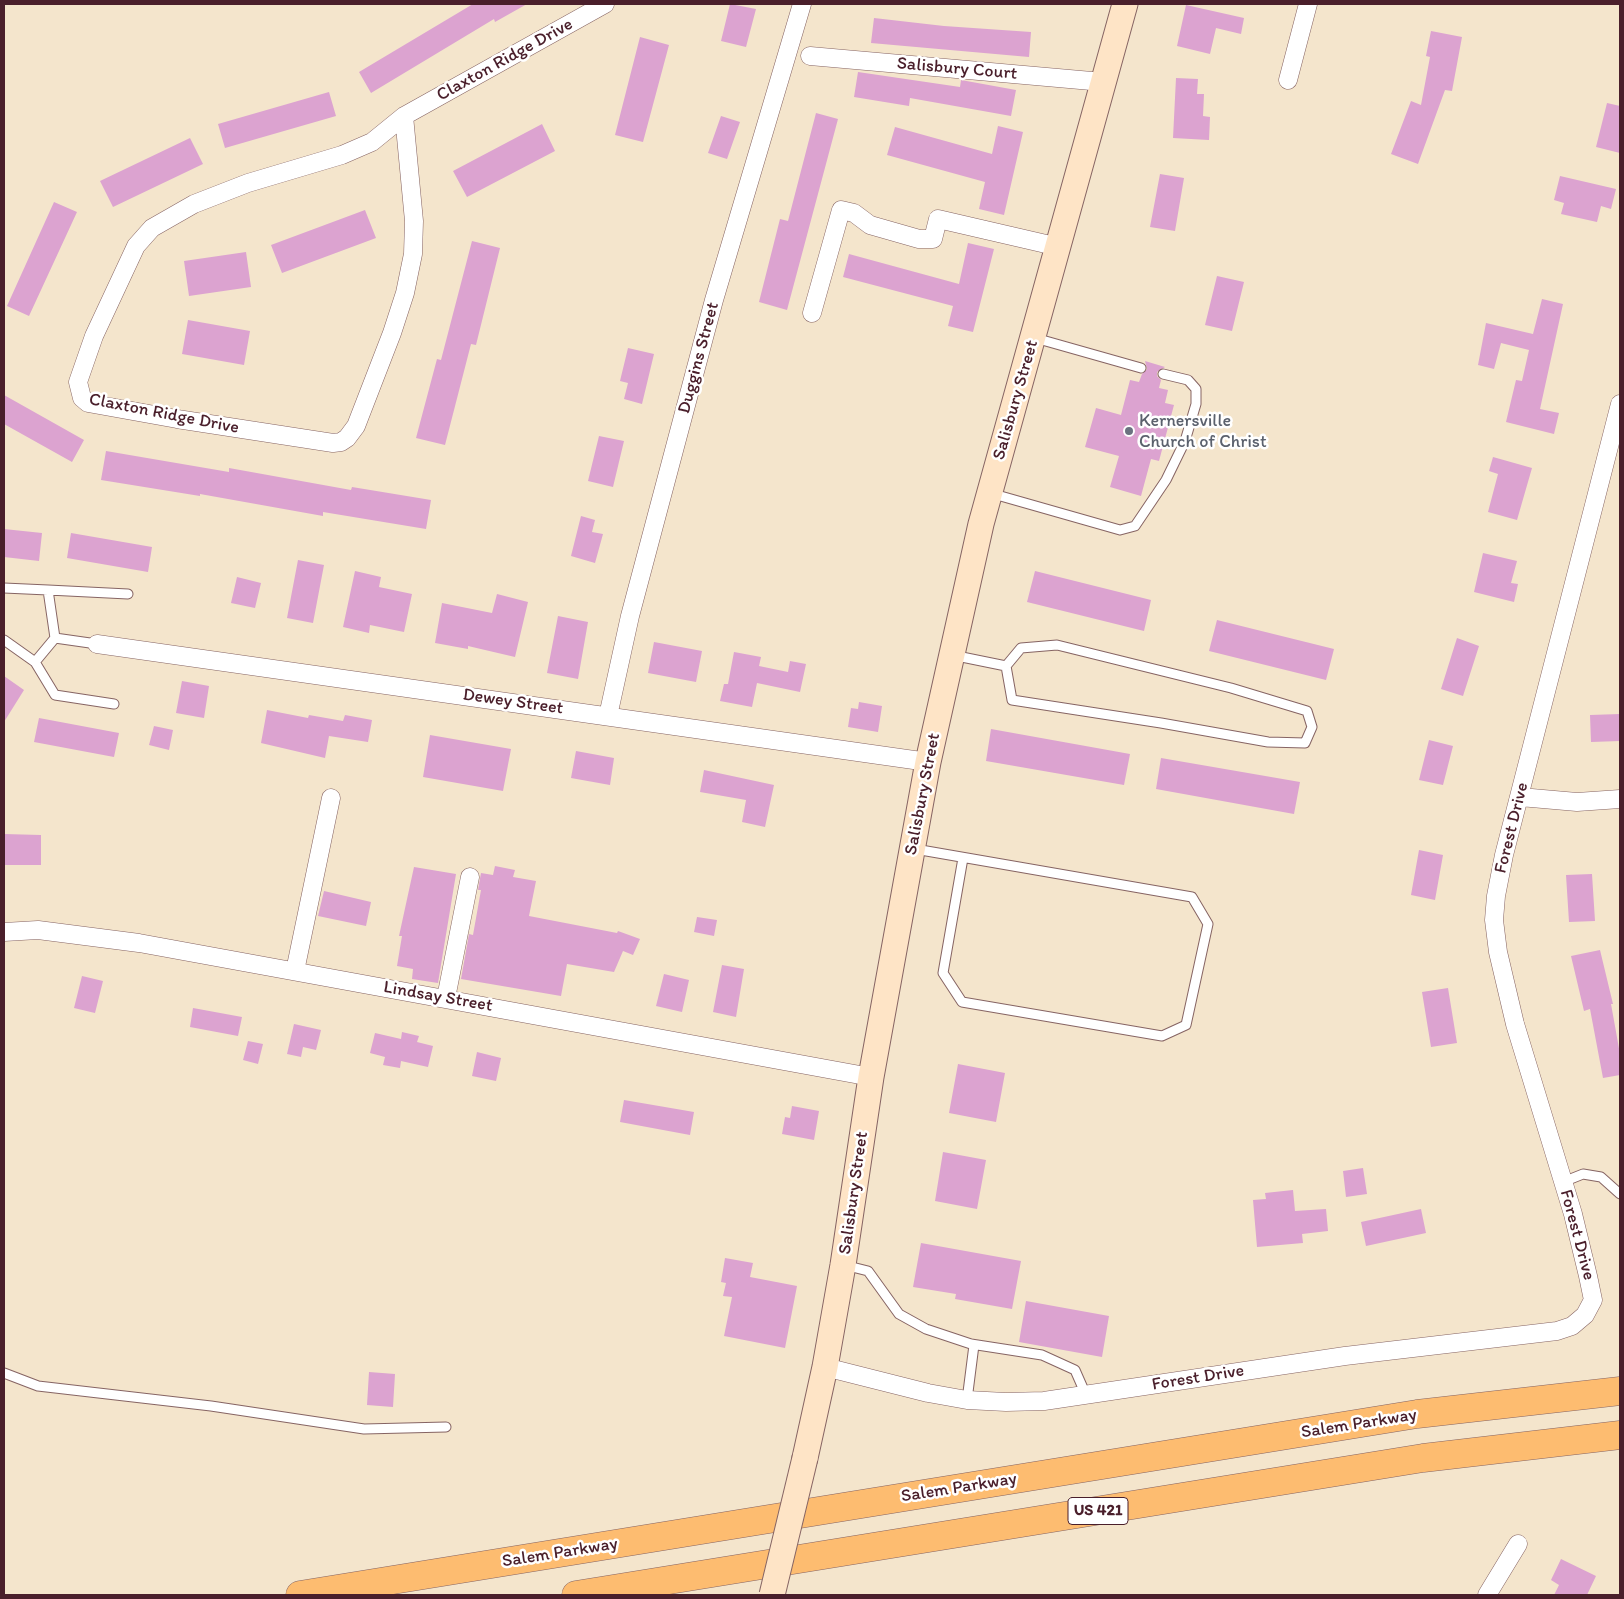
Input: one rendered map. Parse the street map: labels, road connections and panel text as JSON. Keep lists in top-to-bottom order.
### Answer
{
  "streets": {
    "highway": ["Salem Parkway", "US 421"],
    "main road": ["Salisbury Street"],
    "street": [
      "Claxton Ridge Drive",
      "Salisbury Court",
      "Duggins Street",
      "Dewey Street",
      "Forest Drive",
      "Lindsay Street"
    ]
  },
  "crossings": [
    ["Salisbury Court", "Salisbury Street"],
    ["Duggins Street", "Dewey Street"],
    ["Salisbury Street", "Dewey Street"],
    ["Salisbury Street", "Forest Drive"],
    ["Salisbury Street", "Lindsay Street"]
  ],
  "places": ["Kernersville Church of Christ"]
}
